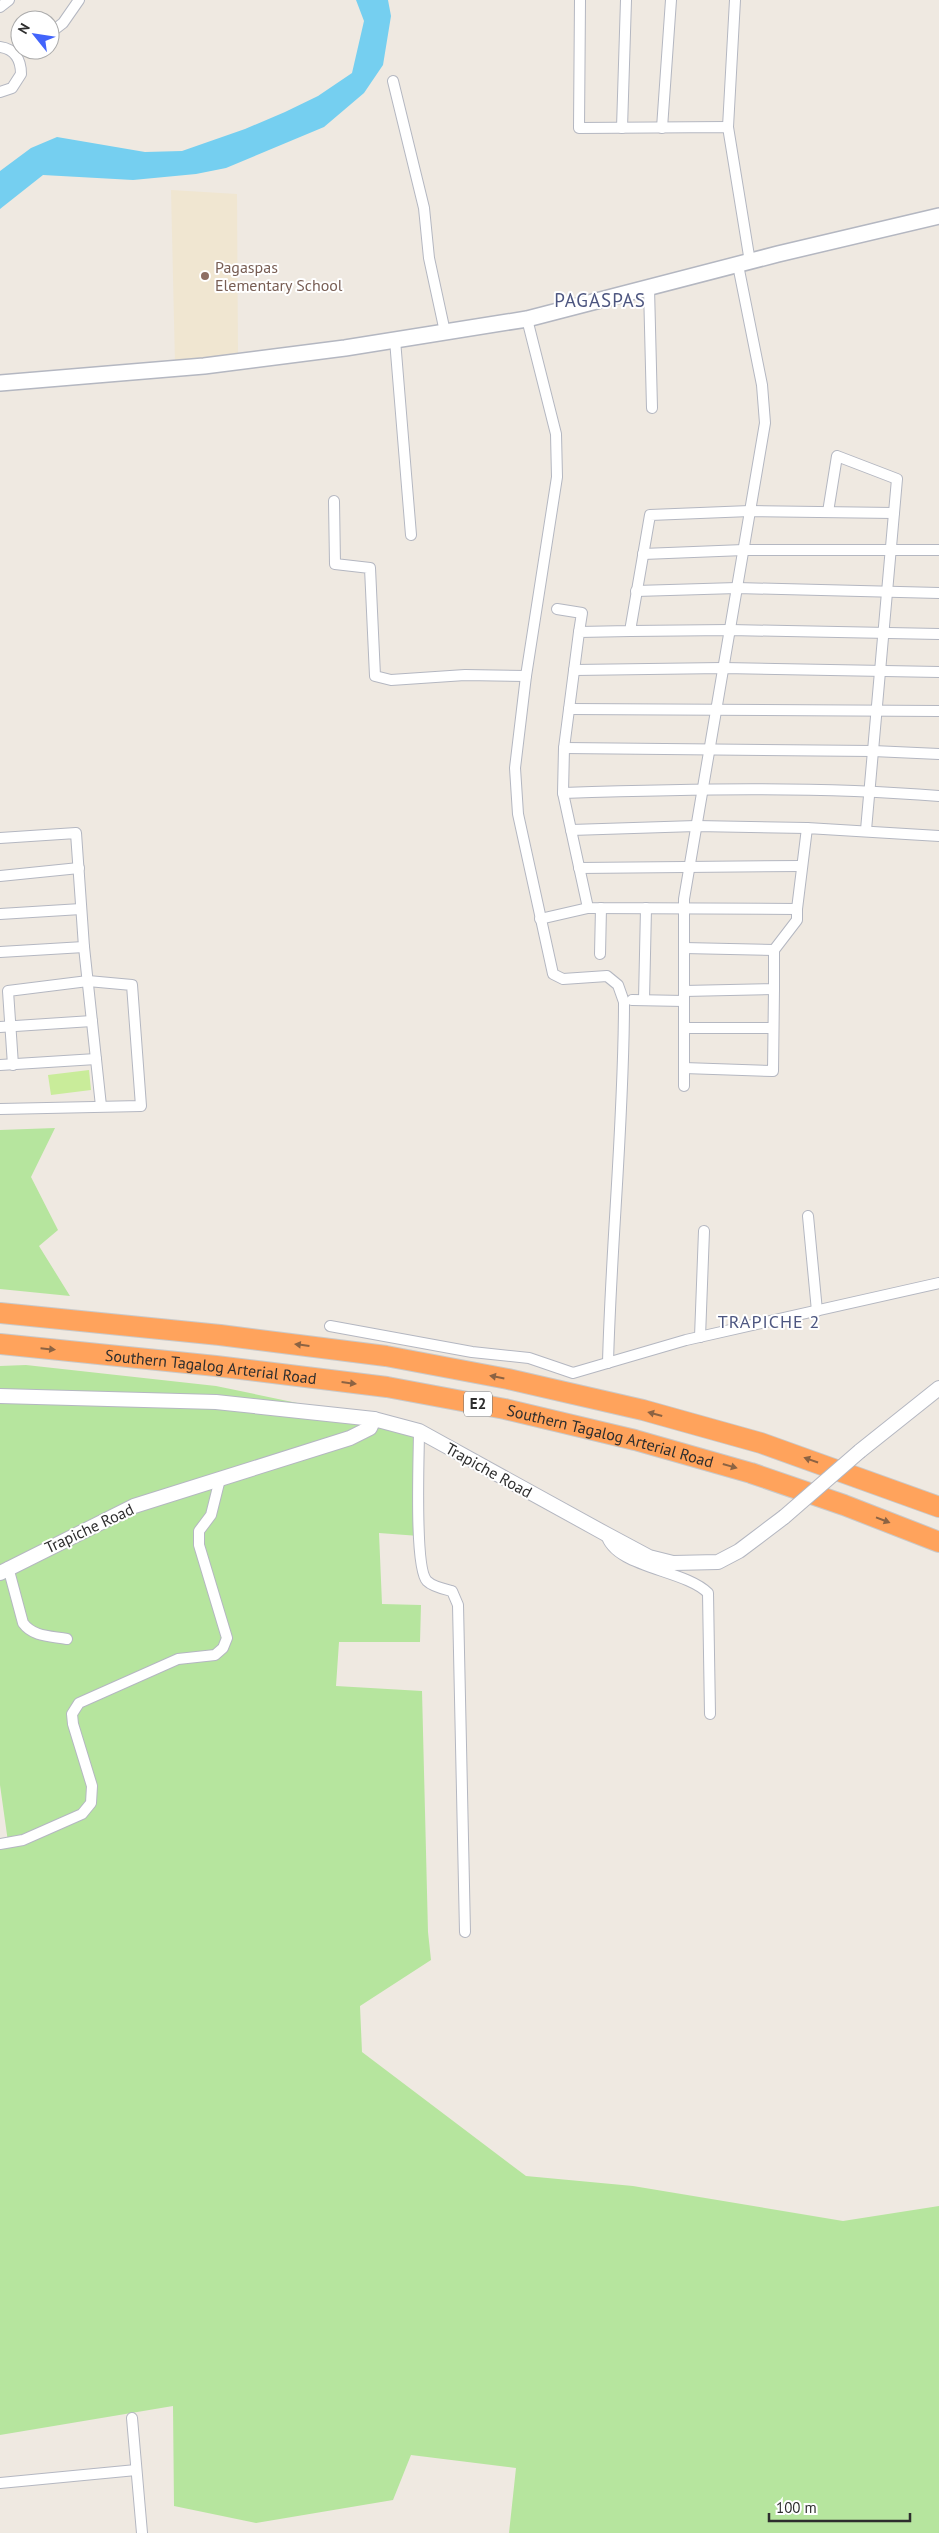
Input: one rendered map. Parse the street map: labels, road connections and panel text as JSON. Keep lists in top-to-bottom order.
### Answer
{
  "streets": {
    "highway": ["Southern Tagalog Arterial Road", "E2"],
    "street": ["Trapiche Road"]
  },
  "districts": ["PAGASPAS", "TRAPICHE 2"],
  "places": ["Pagaspas Elementary School"],
  "scale_bar": "100 m",
  "north": "top left"
}
